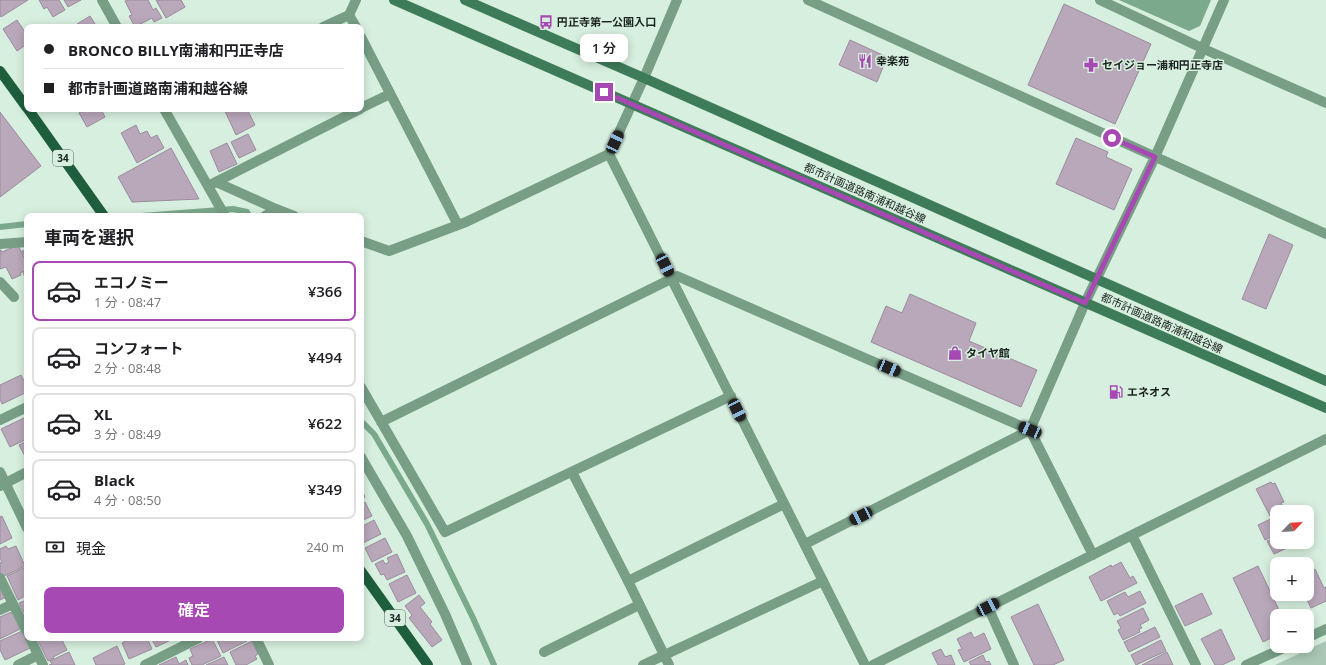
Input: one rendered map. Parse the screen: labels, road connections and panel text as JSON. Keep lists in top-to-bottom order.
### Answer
{
  "streets": {
    "main road": ["34"],
    "street": ["都市計画道路南浦和越谷線"]
  },
  "places": {
    "bus stop": ["円正寺第一公園入口"],
    "restaurant": ["幸楽苑"],
    "pharmacy": ["セイジョー浦和円正寺店"],
    "shop": ["タイヤ館"],
    "fuel station": ["エネオス"]
  },
  "north": "top right",
  "page": {
    "banner": ["BRONCO BILLY南浦和円正寺店", "都市計画道路南浦和越谷線"],
    "bubble": "1 分",
    "heading": "車両を選択",
    "list": [
      {
        "name": "エコノミー",
        "note": "1 分 · 08:47",
        "value": "¥366"
      },
      {
        "name": "コンフォート",
        "note": "2 分 · 08:48",
        "value": "¥494"
      },
      {
        "name": "XL",
        "note": "3 分 · 08:49",
        "value": "¥622"
      },
      {
        "name": "Black",
        "note": "4 分 · 08:50",
        "value": "¥349"
      }
    ],
    "map_buttons": ["+", "−"],
    "pay": ["現金", "240 m"],
    "buttons": "確定"
  }
}
